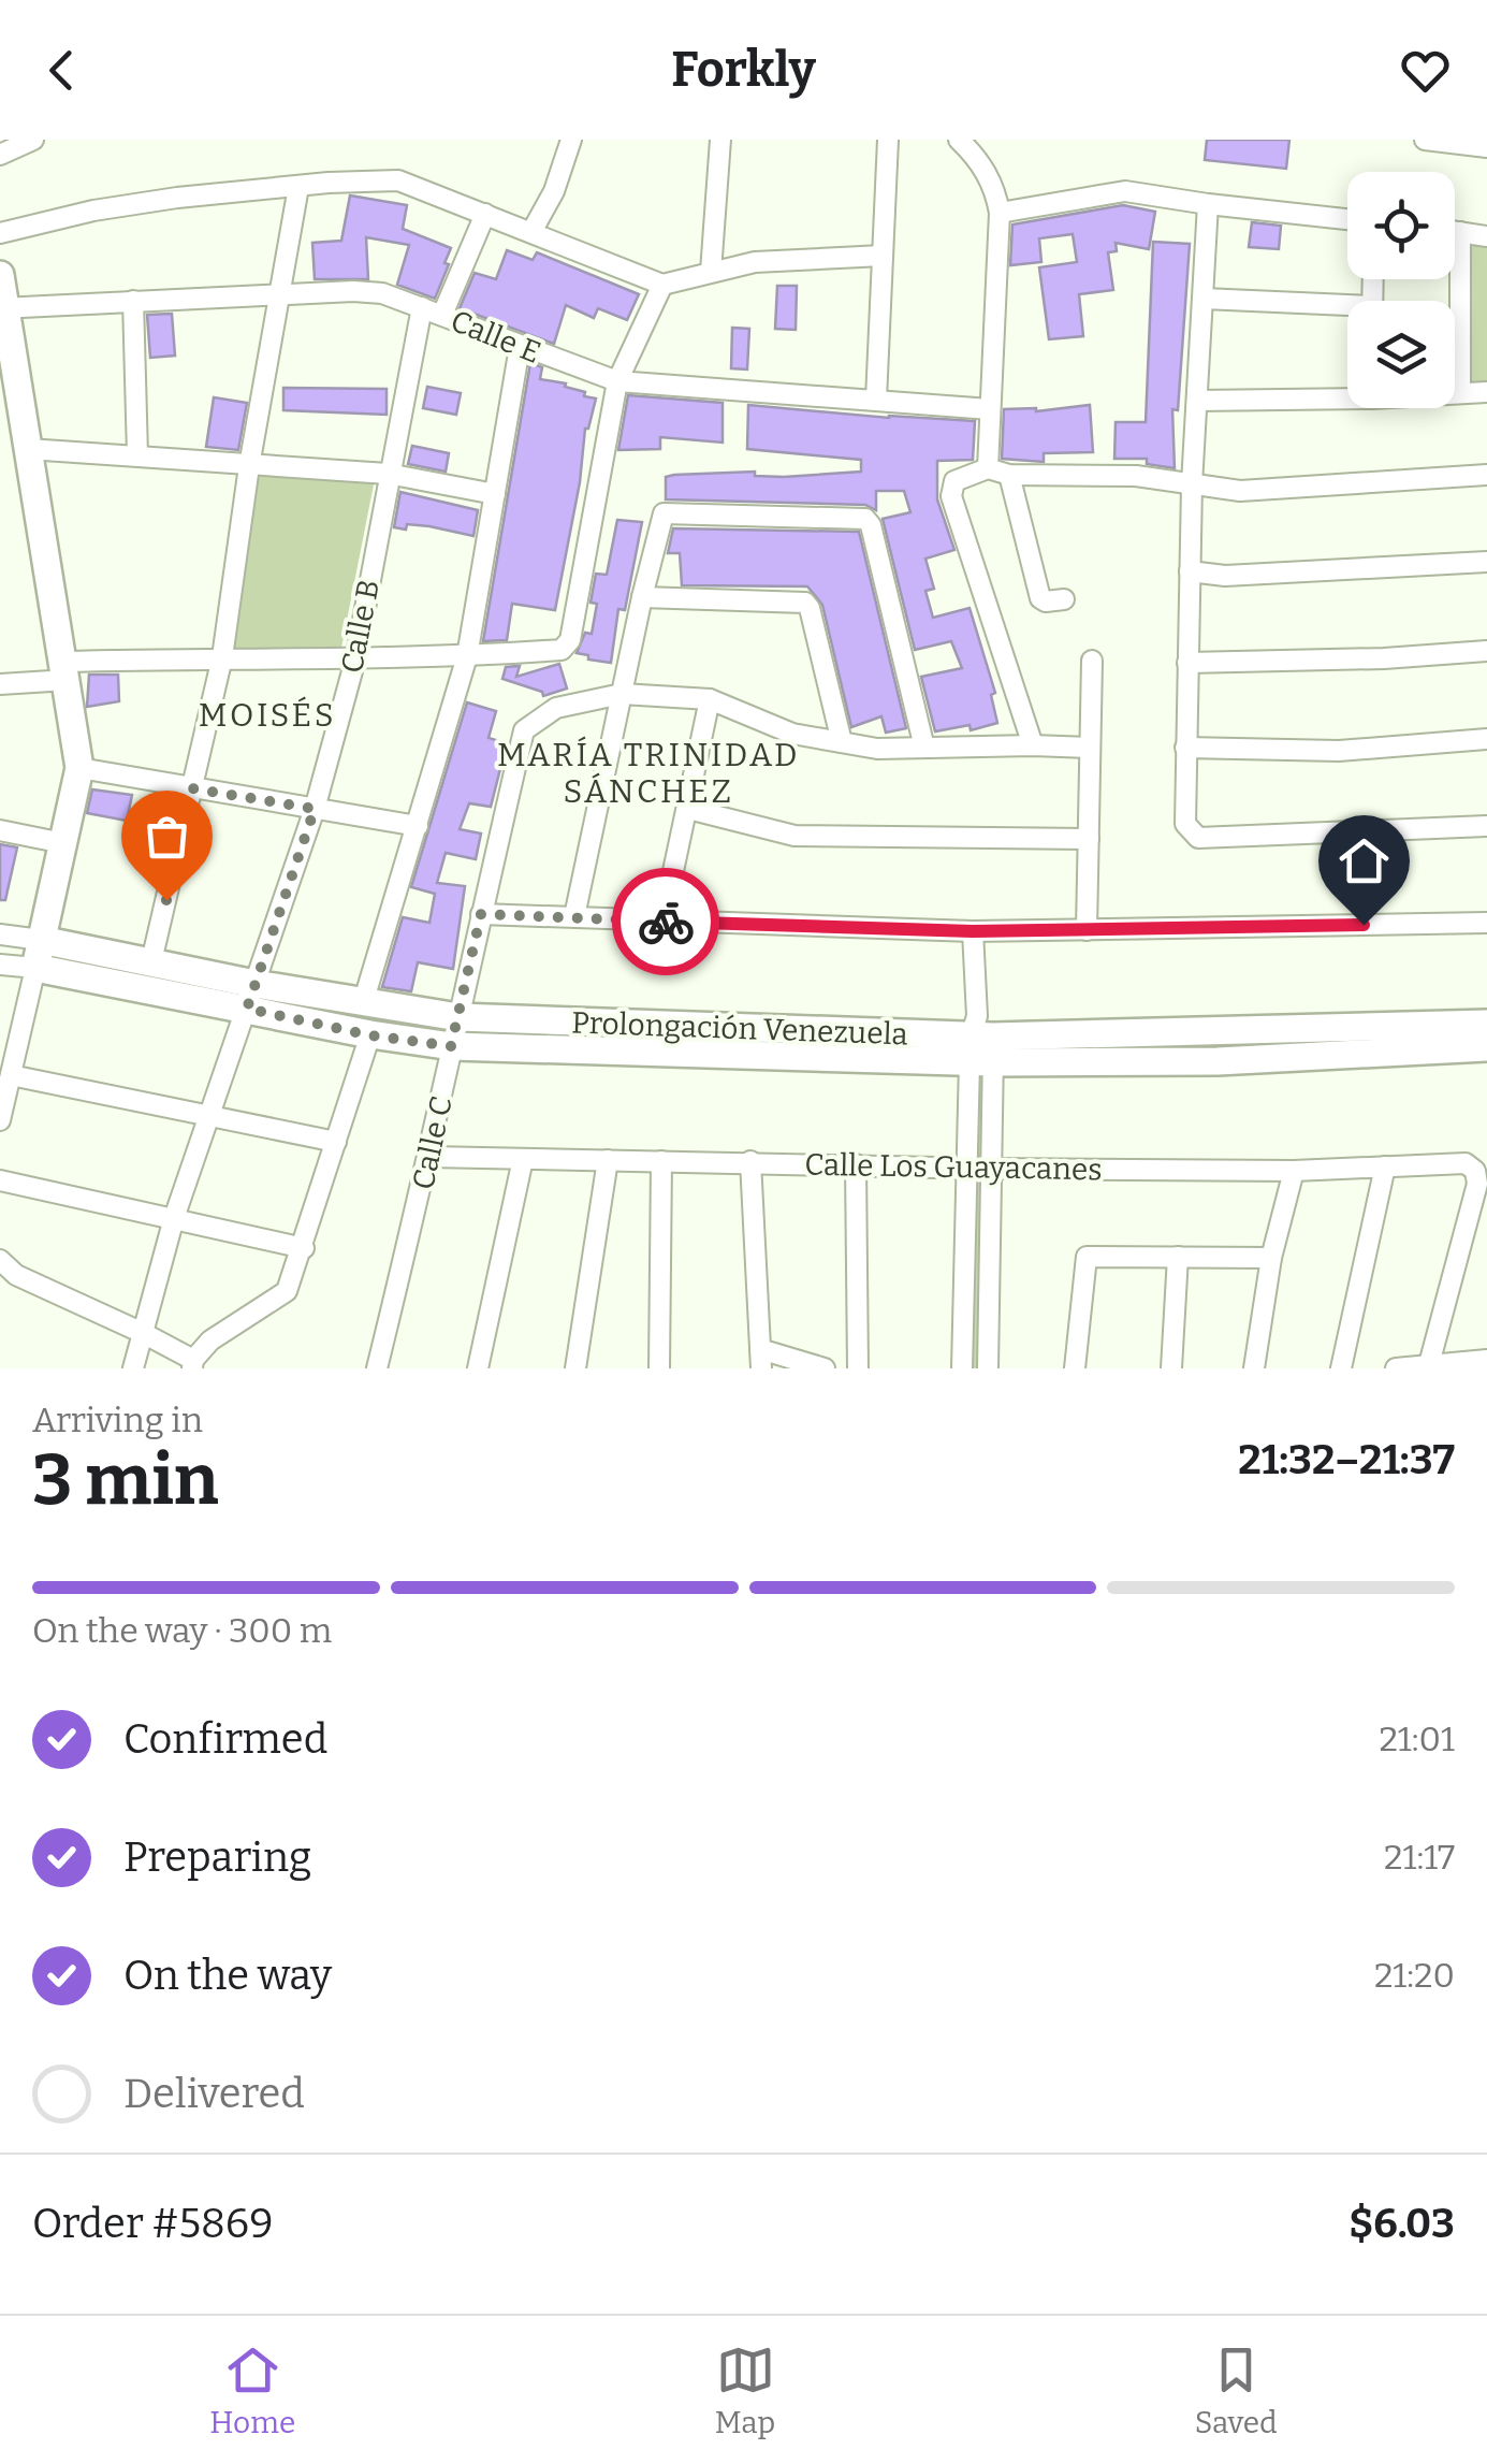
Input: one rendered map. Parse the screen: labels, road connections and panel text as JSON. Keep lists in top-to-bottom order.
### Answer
{
  "streets": {
    "street": [
      "Calle E",
      "Calle B",
      "Prolongación Venezuela",
      "Calle C",
      "Calle Los Guayacanes"
    ]
  },
  "crossings": [
    ["Calle E", "Calle B"],
    ["Calle B", "Prolongación Venezuela"],
    ["Prolongación Venezuela", "Calle C"],
    ["Calle C", "Calle Los Guayacanes"]
  ],
  "districts": ["MOISÉS", "MARÍA TRINIDAD SÁNCHEZ"],
  "page": {
    "header": "Forkly",
    "heading": ["3 min", "Arriving in", "21:32–21:37"],
    "panel": ["Order #5869", "$6.03"],
    "bar": "On the way · 300 m",
    "list": [
      ["Confirmed", "21:01"],
      ["Preparing", "21:17"],
      ["On the way", "21:20"],
      "Delivered"
    ],
    "tabs": ["Home", "Map", "Saved"]
  }
}
